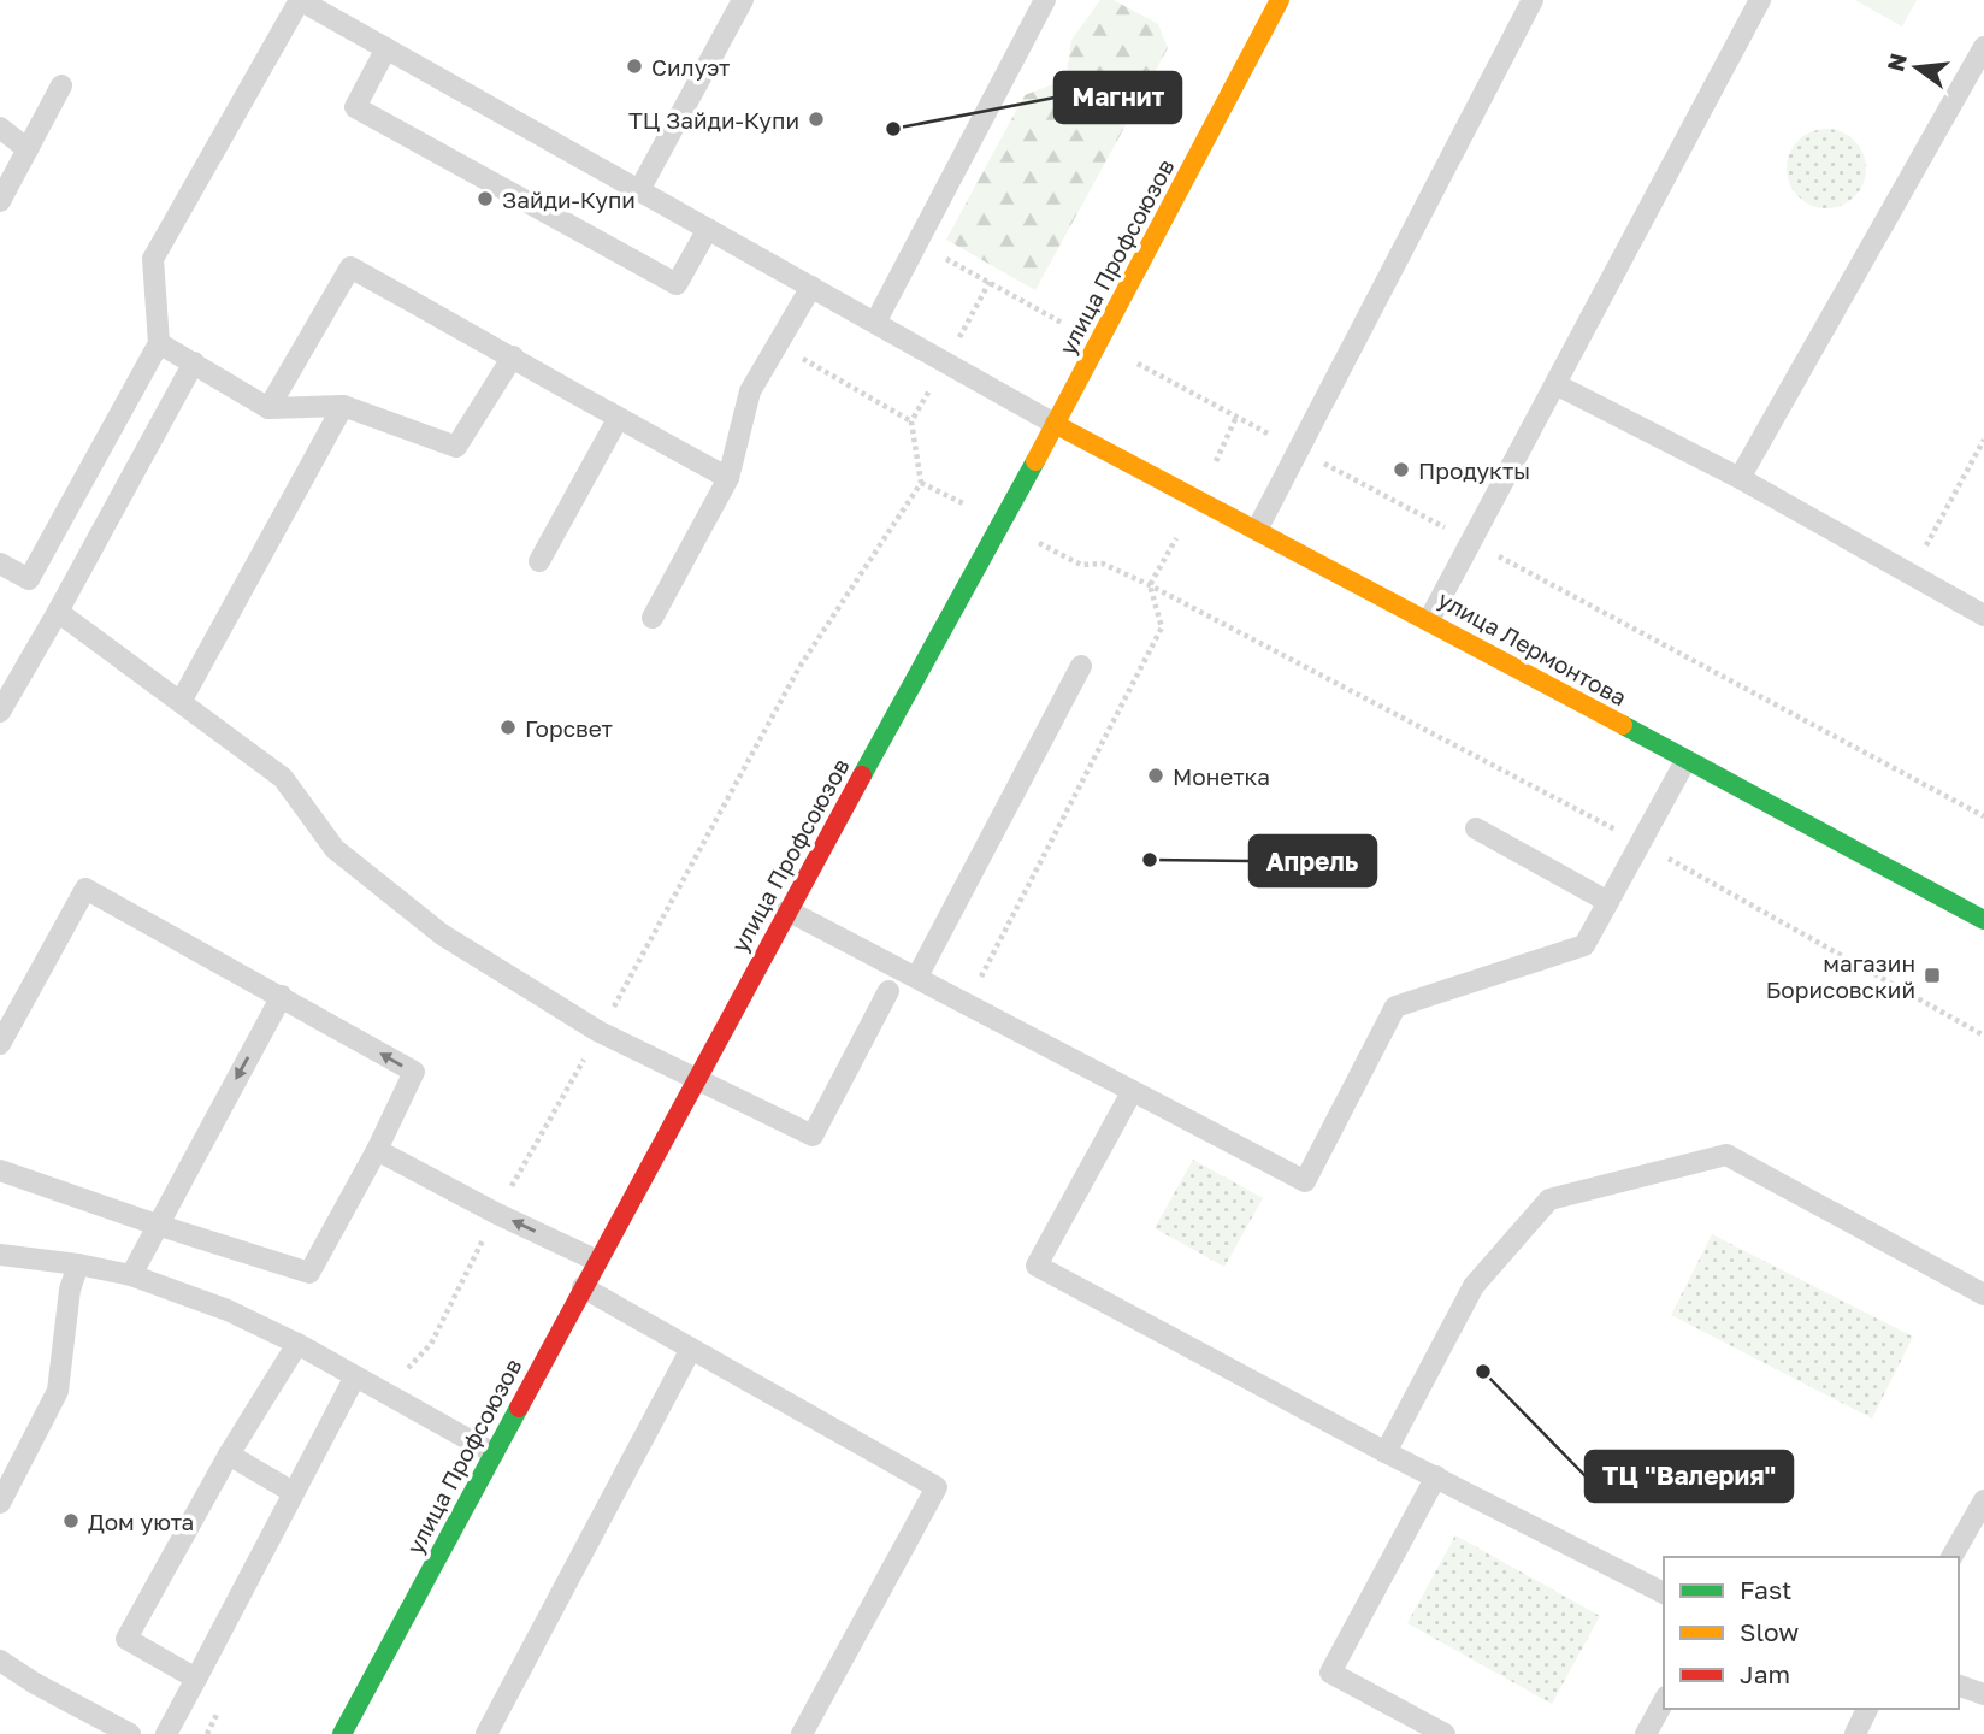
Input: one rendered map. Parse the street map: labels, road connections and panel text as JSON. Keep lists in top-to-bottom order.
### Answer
{
  "streets": {
    "main road": ["улица Профсоюзов", "улица Лермонтова"]
  },
  "crossings": [
    ["улица Профсоюзов", "улица Лермонтова"]
  ],
  "places": {
    "other": [
      "Силуэт",
      "ТЦ Зайди-Купи",
      "Магнит",
      "Зайди-Купи",
      "Продукты",
      "Горсвет",
      "Монетка",
      "Апрель",
      "ТЦ \"Валерия\"",
      "Дом уюта"
    ],
    "transit": ["магазин Борисовский"]
  },
  "legend": ["Fast", "Slow", "Jam"],
  "north": "left"
}
